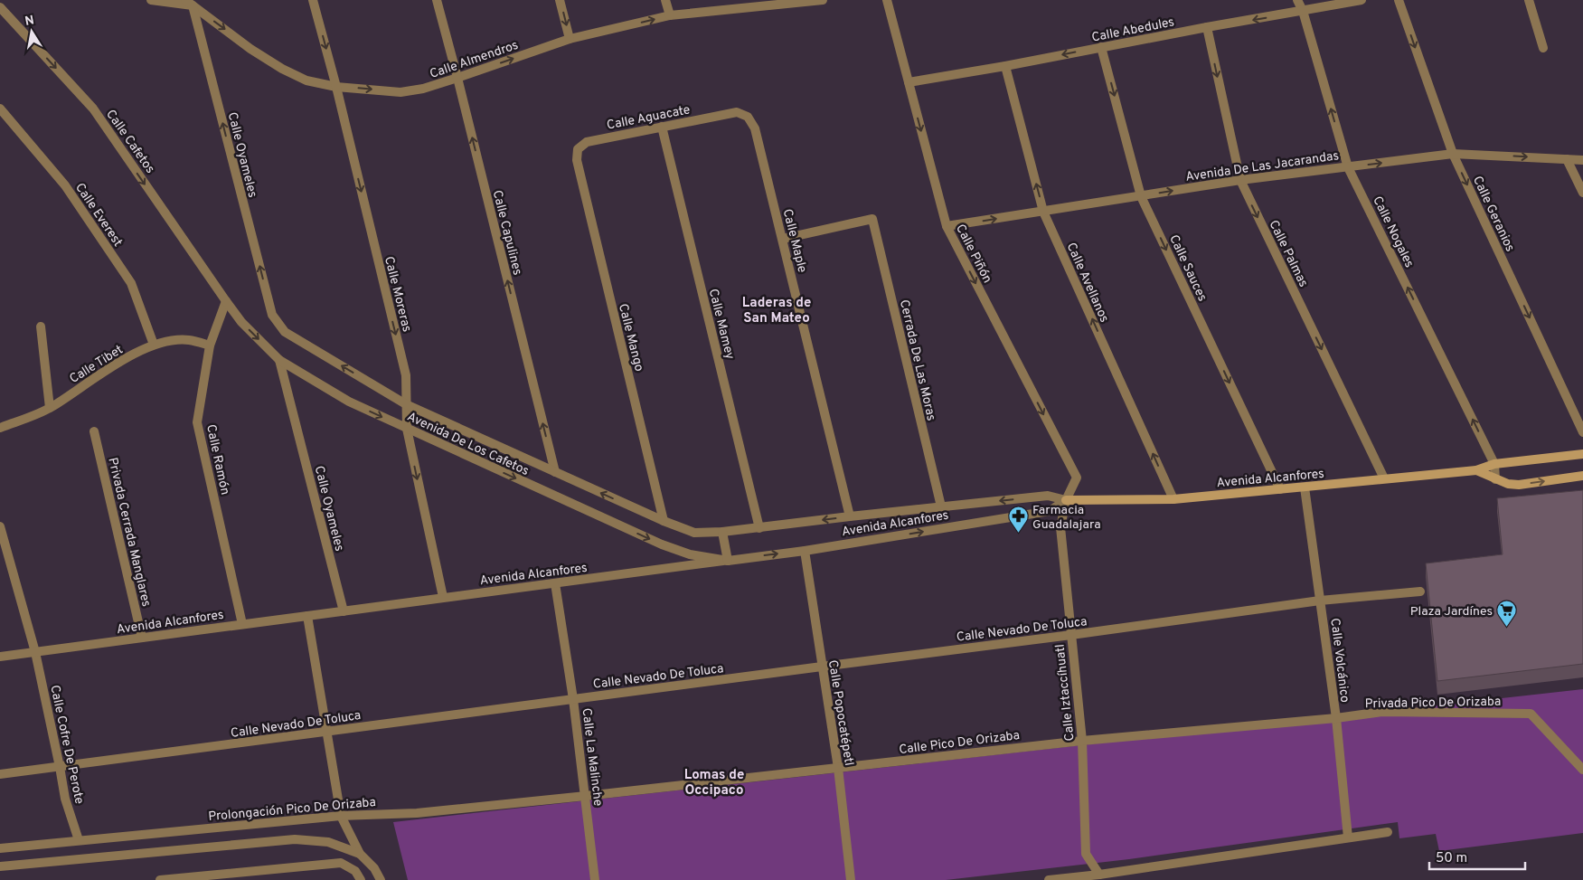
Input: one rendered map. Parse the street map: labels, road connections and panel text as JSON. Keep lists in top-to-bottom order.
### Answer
{
  "streets": {
    "main road": ["Avenida Alcanfores"],
    "street": [
      "Calle Abedules",
      "Calle Almendros",
      "Calle Aguacate",
      "Calle Cafetos",
      "Calle Oyameles",
      "Avenida De Las Jacarandas",
      "Calle Geranios",
      "Calle Everest",
      "Calle Nogales",
      "Calle Capulines",
      "Calle Maple",
      "Calle Piñón",
      "Calle Palmas",
      "Calle Sauces",
      "Calle Avellanos",
      "Calle Moreras",
      "Calle Mamey",
      "Calle Mango",
      "Cerrada De Las Moras",
      "Calle Tibet",
      "Avenida De Los Cafetos",
      "Calle Ramón",
      "Privada Cerrada Manglares",
      "Calle Nevado De Toluca",
      "Calle Volcánico",
      "Calle Iztaccíhuatl",
      "Privada Pico De Orizaba",
      "Calle Popocatépetl",
      "Calle Pico De Orizaba",
      "Calle Cofre De Perote",
      "Calle La Malinche",
      "Prolongación Pico De Orizaba"
    ]
  },
  "crossings": [
    ["Calle Abedules", "Calle Nogales"],
    ["Calle Abedules", "Calle Piñón"],
    ["Calle Abedules", "Calle Palmas"],
    ["Calle Abedules", "Calle Sauces"],
    ["Calle Abedules", "Calle Avellanos"],
    ["Calle Almendros", "Calle Oyameles"],
    ["Calle Almendros", "Calle Capulines"],
    ["Calle Almendros", "Calle Moreras"],
    ["Calle Aguacate", "Calle Maple"],
    ["Calle Aguacate", "Calle Mamey"],
    ["Calle Aguacate", "Calle Mango"],
    ["Calle Cafetos", "Avenida De Los Cafetos"],
    ["Calle Cafetos", "Calle Ramón"],
    ["Calle Oyameles", "Avenida De Los Cafetos"],
    ["Calle Oyameles", "Avenida Alcanfores"],
    ["Avenida De Las Jacarandas", "Calle Geranios"],
    ["Avenida De Las Jacarandas", "Calle Nogales"],
    ["Avenida De Las Jacarandas", "Calle Piñón"],
    ["Avenida De Las Jacarandas", "Calle Palmas"],
    ["Avenida De Las Jacarandas", "Calle Sauces"],
    ["Avenida De Las Jacarandas", "Calle Avellanos"],
    ["Calle Everest", "Calle Tibet"],
    ["Calle Nogales", "Avenida Alcanfores"],
    ["Calle Capulines", "Avenida De Los Cafetos"],
    ["Calle Maple", "Cerrada De Las Moras"],
    ["Calle Maple", "Avenida Alcanfores"],
    ["Calle Piñón", "Avenida Alcanfores"],
    ["Calle Piñón", "Calle Iztaccíhuatl"],
    ["Calle Palmas", "Avenida Alcanfores"],
    ["Calle Sauces", "Avenida Alcanfores"],
    ["Calle Avellanos", "Avenida Alcanfores"],
    ["Calle Moreras", "Avenida De Los Cafetos"],
    ["Calle Moreras", "Avenida Alcanfores"],
    ["Calle Mamey", "Avenida Alcanfores"],
    ["Calle Mango", "Avenida De Los Cafetos"],
    ["Cerrada De Las Moras", "Avenida Alcanfores"],
    ["Calle Tibet", "Calle Ramón"],
    ["Avenida De Los Cafetos", "Calle Ramón"],
    ["Avenida De Los Cafetos", "Avenida Alcanfores"],
    ["Calle Ramón", "Avenida Alcanfores"],
    ["Avenida Alcanfores", "Privada Cerrada Manglares"],
    ["Avenida Alcanfores", "Calle Volcánico"],
    ["Avenida Alcanfores", "Calle Iztaccíhuatl"],
    ["Avenida Alcanfores", "Calle Popocatépetl"],
    ["Avenida Alcanfores", "Calle Cofre De Perote"],
    ["Avenida Alcanfores", "Calle La Malinche"],
    ["Calle Nevado De Toluca", "Calle Volcánico"],
    ["Calle Nevado De Toluca", "Calle Iztaccíhuatl"],
    ["Calle Nevado De Toluca", "Calle Popocatépetl"],
    ["Calle Nevado De Toluca", "Calle Cofre De Perote"],
    ["Calle Nevado De Toluca", "Calle La Malinche"],
    ["Calle Volcánico", "Privada Pico De Orizaba"],
    ["Calle Volcánico", "Calle Pico De Orizaba"],
    ["Calle Iztaccíhuatl", "Calle Pico De Orizaba"],
    ["Privada Pico De Orizaba", "Calle Pico De Orizaba"],
    ["Calle Popocatépetl", "Calle Pico De Orizaba"],
    ["Calle Pico De Orizaba", "Calle La Malinche"],
    ["Calle Pico De Orizaba", "Prolongación Pico De Orizaba"],
    ["Calle Cofre De Perote", "Prolongación Pico De Orizaba"],
    ["Calle La Malinche", "Prolongación Pico De Orizaba"]
  ],
  "one_way": [
    "Calle Abedules",
    "Calle Almendros",
    "Calle Cafetos",
    "Calle Oyameles",
    "Avenida De Las Jacarandas",
    "Calle Geranios",
    "Calle Nogales",
    "Calle Capulines",
    "Calle Piñón",
    "Calle Palmas",
    "Calle Sauces",
    "Calle Avellanos",
    "Calle Moreras"
  ],
  "districts": ["Laderas de San Mateo", "Lomas de Occipaco"],
  "places": {
    "pharmacy": ["Farmacia Guadalajara"],
    "supermarket": ["Plaza Jardínes"]
  },
  "scale_bar": "50 m",
  "north": "top"
}
